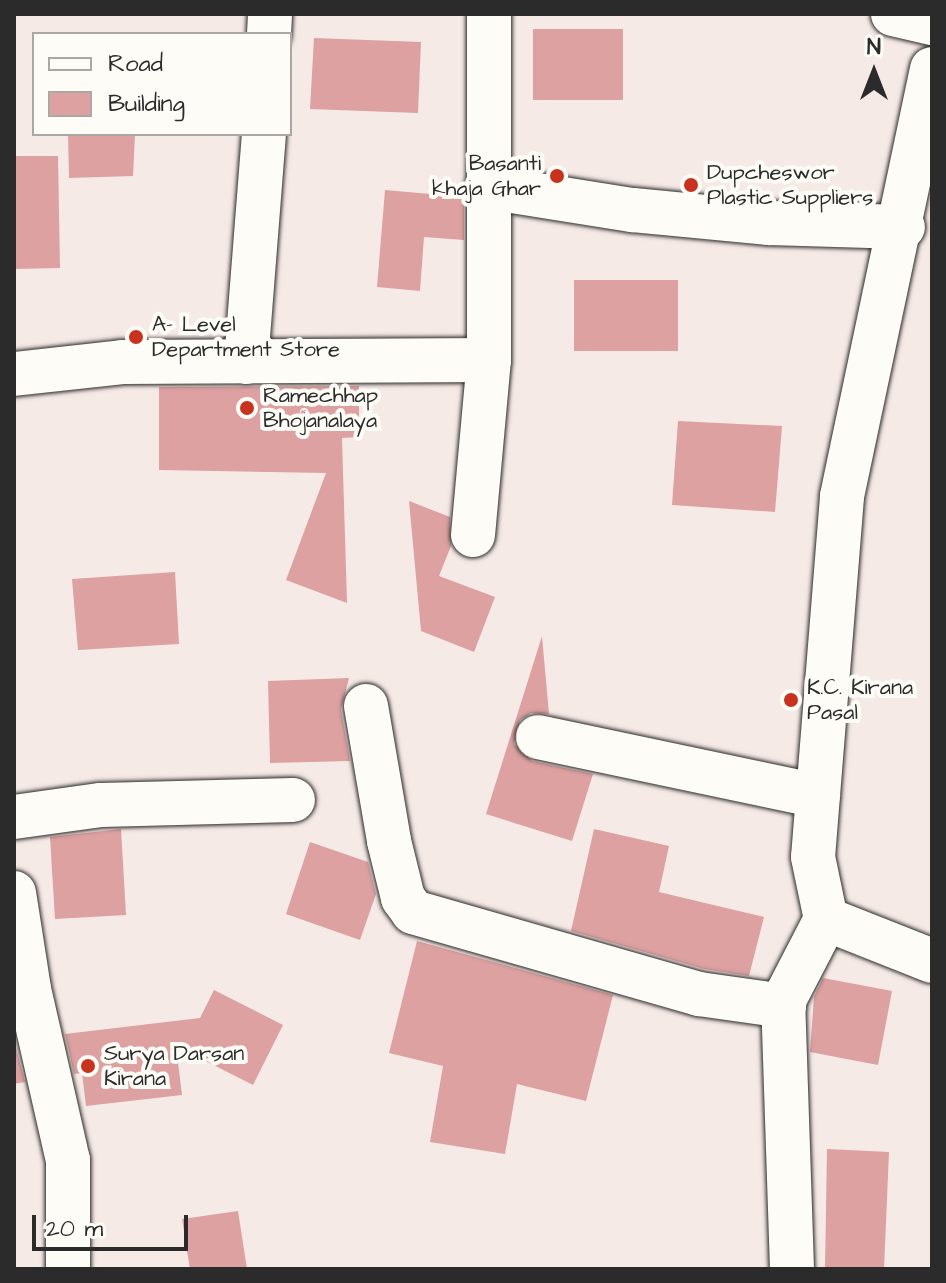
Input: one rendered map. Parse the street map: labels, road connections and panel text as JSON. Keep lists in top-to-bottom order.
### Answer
{
  "places": [
    "Basanti khaja Ghar",
    "Dupcheswor Plastic Suppliers",
    "A- Level Department Store",
    "Ramechhap Bhojanalaya",
    "K.C. Kirana Pasal",
    "Surya Darsan Kirana"
  ],
  "legend": ["Road", "Building"],
  "scale_bar": "20 m",
  "north": "top"
}
